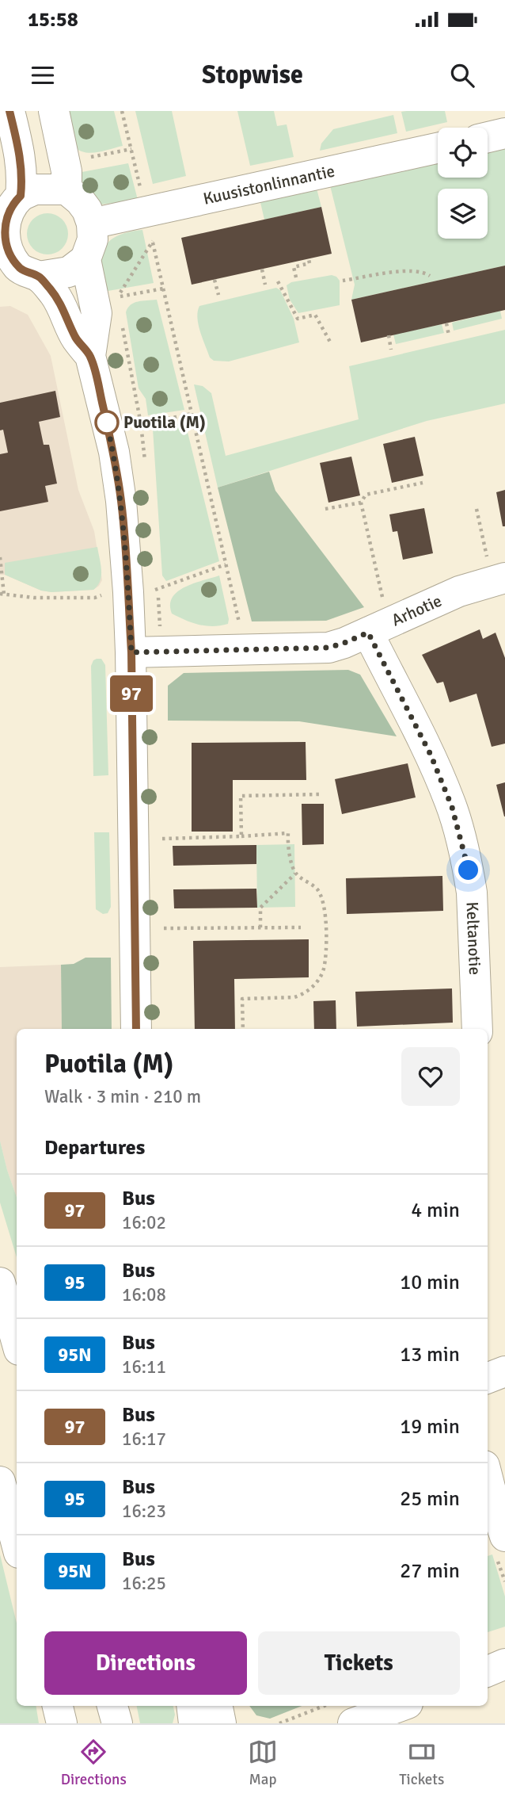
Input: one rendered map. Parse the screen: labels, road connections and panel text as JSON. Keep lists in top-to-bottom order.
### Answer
{
  "streets": {
    "street": ["Kuusistonlinnantie", "Arhotie", "Keltanotie"]
  },
  "crossings": [
    ["Arhotie", "Keltanotie"]
  ],
  "places": ["Puotila (M)"],
  "lines": ["bus line 97"],
  "page": {
    "status": "15:58",
    "header": "Stopwise",
    "on_map": "97",
    "heading": [
      ["Puotila (M)", "Walk · 3 min · 210 m"],
      "Departures"
    ],
    "list": [
      {
        "mark": "97",
        "name": "Bus",
        "note": "16:02",
        "value": "4 min"
      },
      {
        "mark": "95",
        "name": "Bus",
        "note": "16:08",
        "value": "10 min"
      },
      {
        "mark": "95N",
        "name": "Bus",
        "note": "16:11",
        "value": "13 min"
      },
      {
        "mark": "97",
        "name": "Bus",
        "note": "16:17",
        "value": "19 min"
      },
      {
        "mark": "95",
        "name": "Bus",
        "note": "16:23",
        "value": "25 min"
      },
      {
        "mark": "95N",
        "name": "Bus",
        "note": "16:25",
        "value": "27 min"
      }
    ],
    "buttons": ["Directions", "Tickets"],
    "tabs": ["Directions", "Map", "Tickets"]
  }
}
